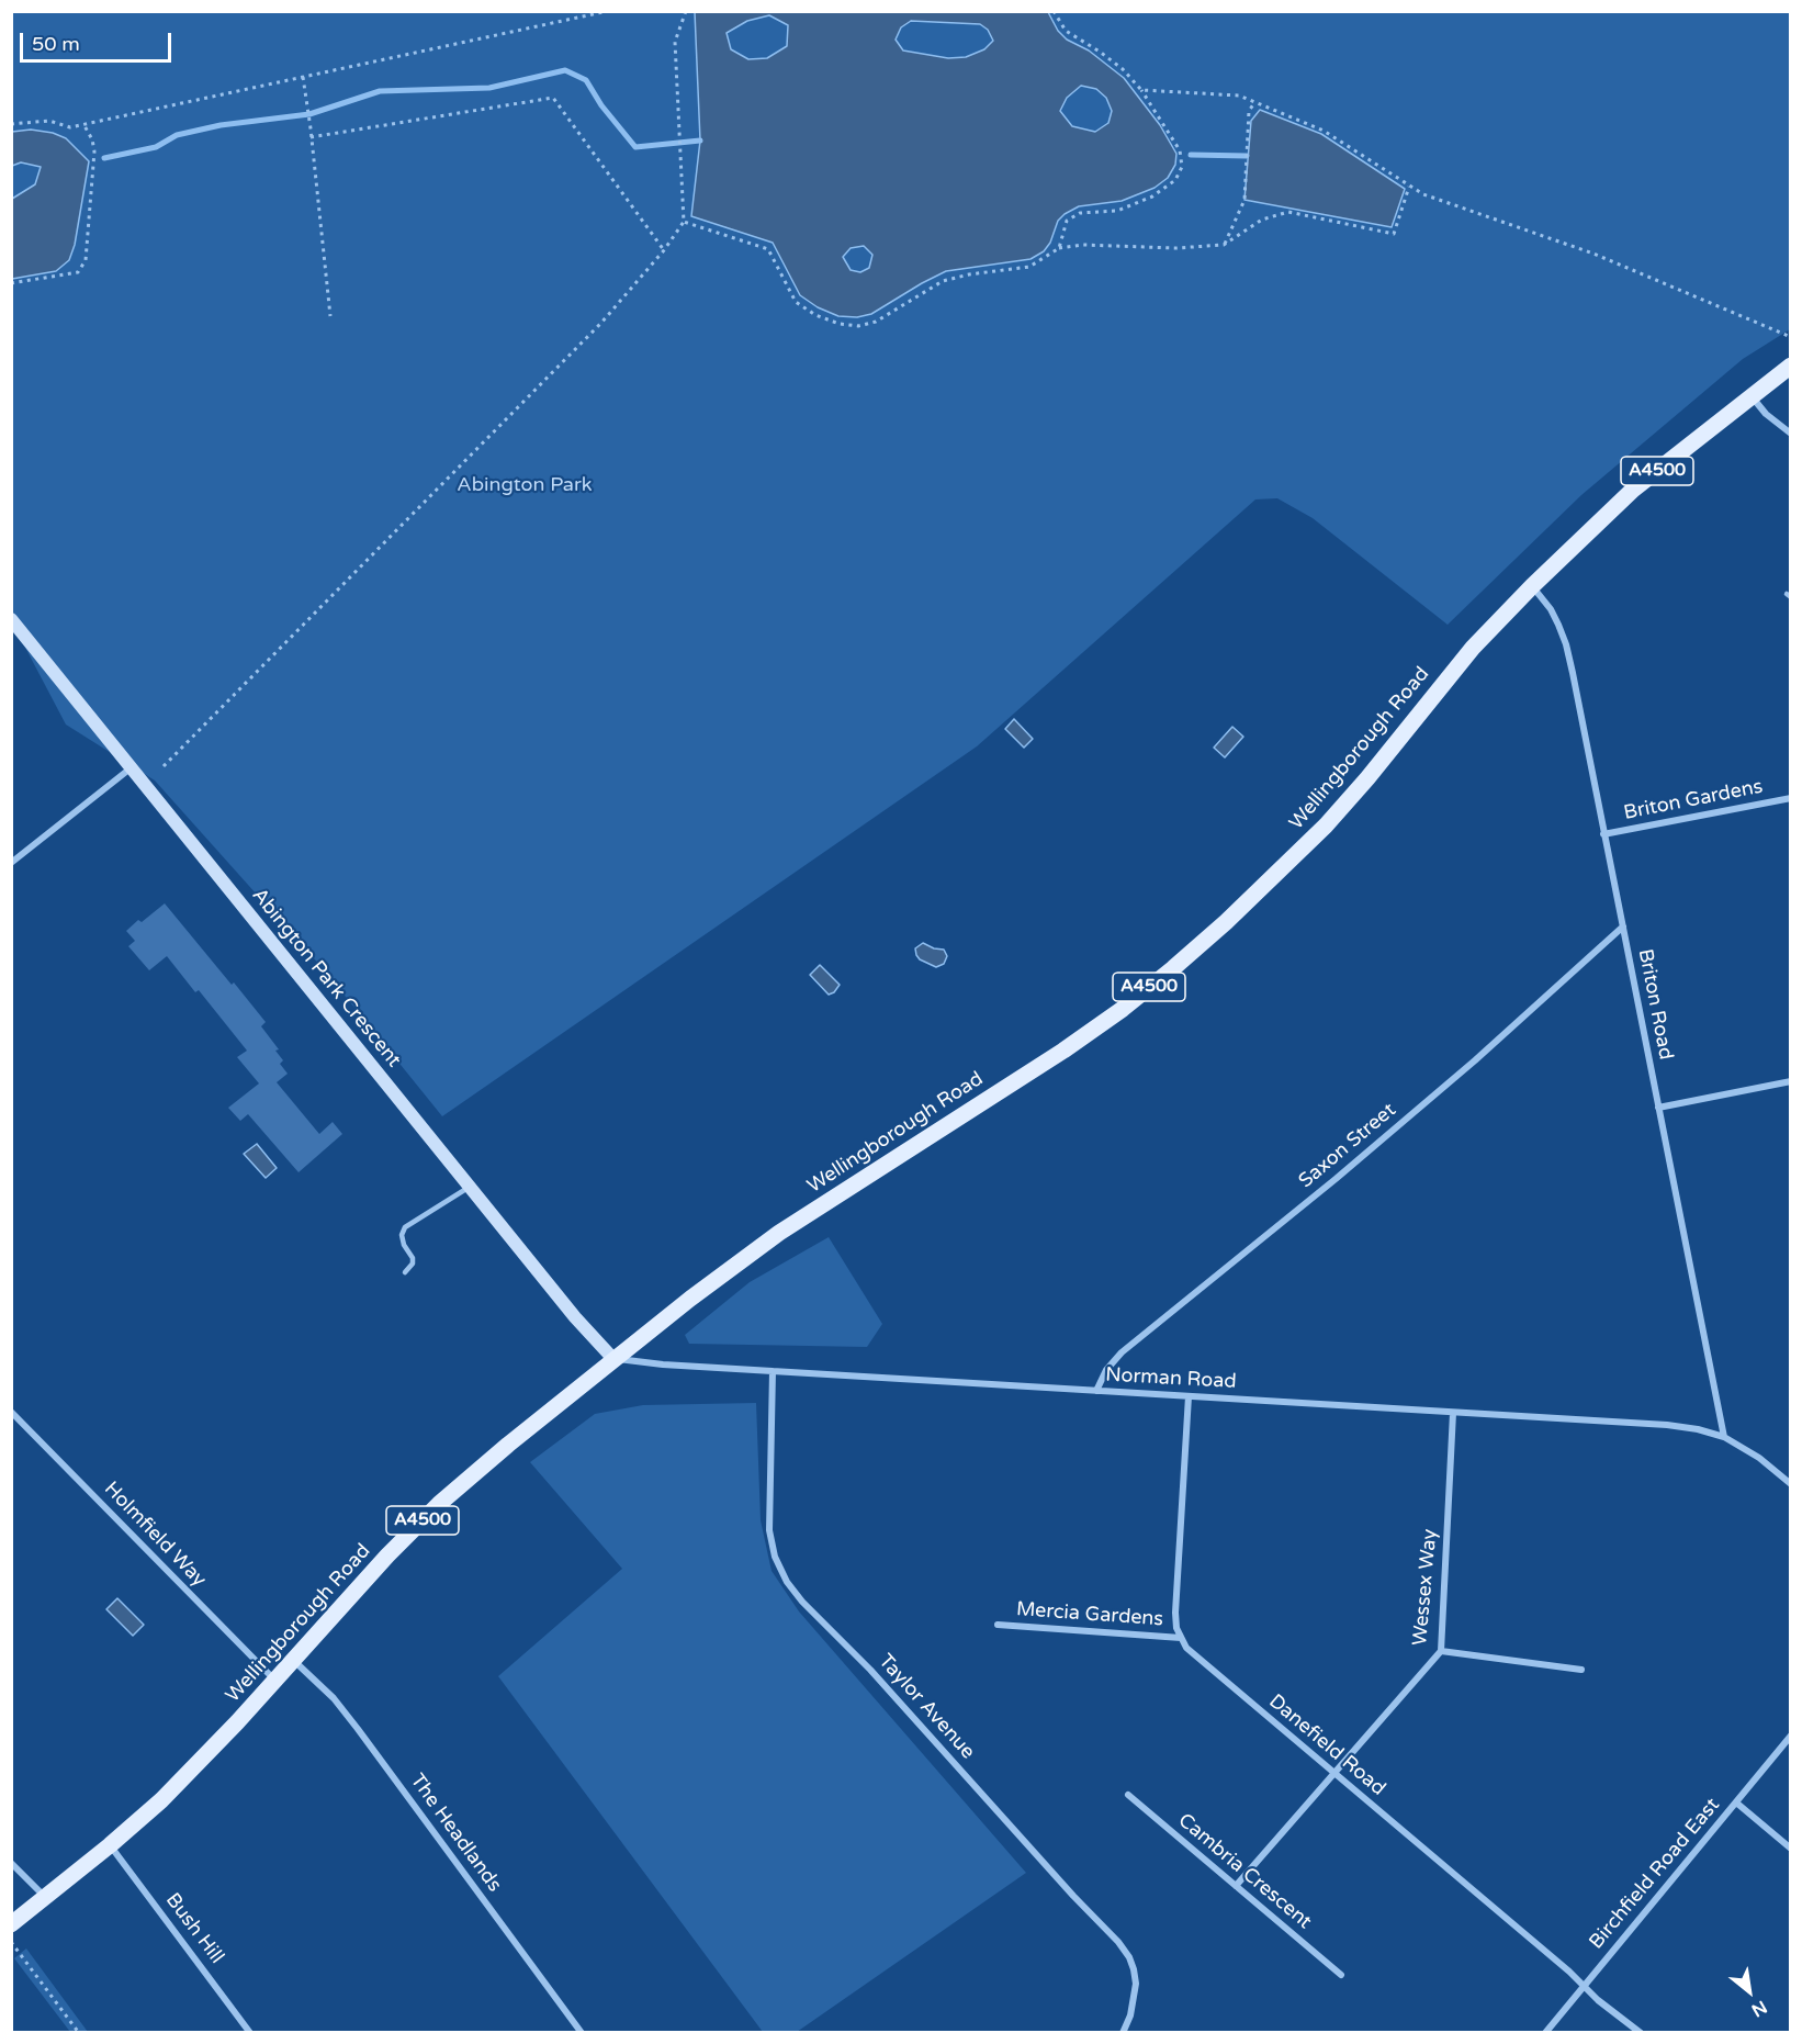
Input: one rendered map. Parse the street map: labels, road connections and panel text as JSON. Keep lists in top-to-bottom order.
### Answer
{
  "streets": {
    "main road": ["A4500", "Wellingborough Road"],
    "street": [
      "Briton Gardens",
      "Abington Park Crescent",
      "Briton Road",
      "Saxon Street",
      "Norman Road",
      "Holmfield Way",
      "Wessex Way",
      "Mercia Gardens",
      "Taylor Avenue",
      "Danefield Road",
      "The Headlands",
      "Cambria Crescent",
      "Birchfield Road East",
      "Bush Hill"
    ]
  },
  "crossings": [
    ["Wellingborough Road", "Abington Park Crescent"],
    ["Wellingborough Road", "Briton Road"],
    ["Wellingborough Road", "Norman Road"],
    ["Wellingborough Road", "Holmfield Way"],
    ["Wellingborough Road", "The Headlands"],
    ["Wellingborough Road", "Bush Hill"],
    ["Briton Gardens", "Briton Road"],
    ["Abington Park Crescent", "Norman Road"],
    ["Briton Road", "Saxon Street"],
    ["Briton Road", "Norman Road"],
    ["Saxon Street", "Norman Road"],
    ["Norman Road", "Wessex Way"],
    ["Norman Road", "Taylor Avenue"],
    ["Wessex Way", "Danefield Road"],
    ["Wessex Way", "Cambria Crescent"],
    ["Mercia Gardens", "Danefield Road"],
    ["Danefield Road", "Birchfield Road East"]
  ],
  "parks": ["Abington Park"],
  "scale_bar": "50 m",
  "north": "bottom right"
}
